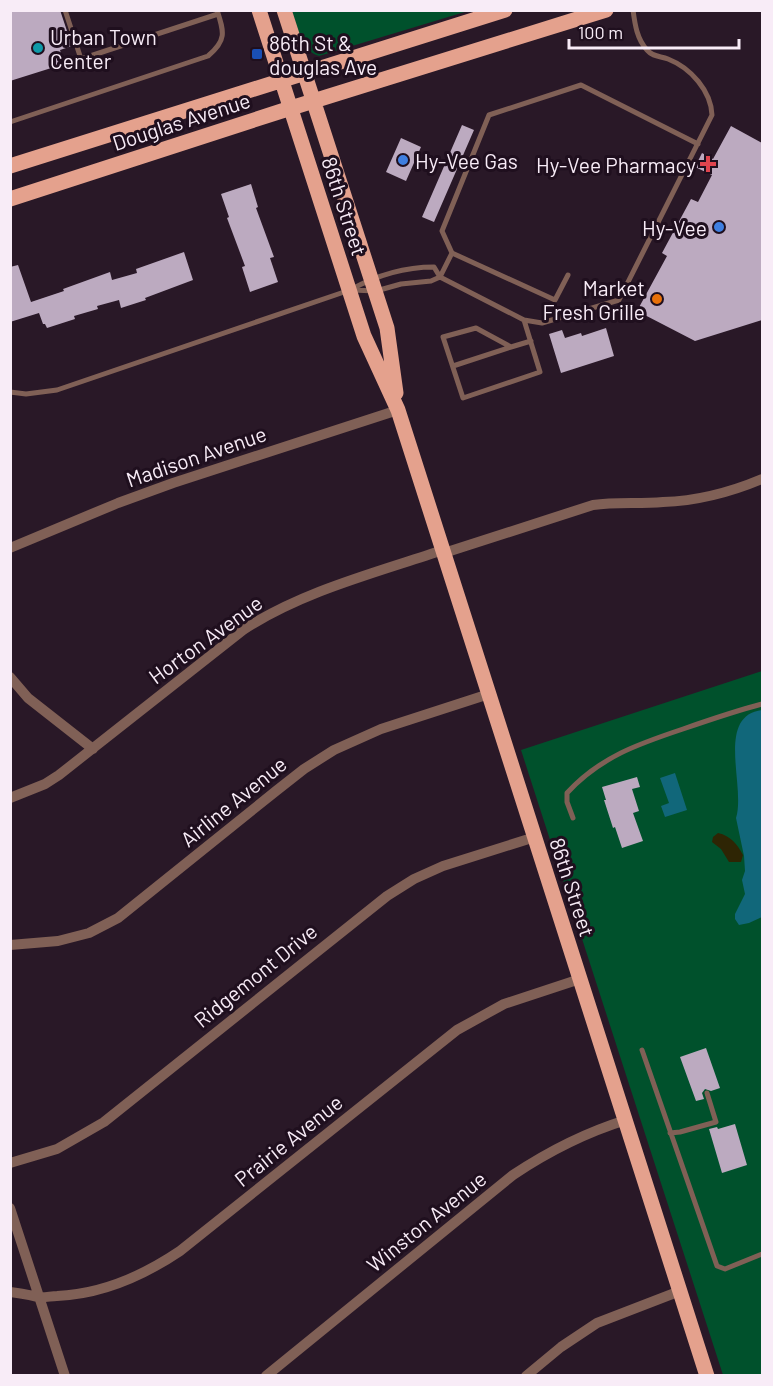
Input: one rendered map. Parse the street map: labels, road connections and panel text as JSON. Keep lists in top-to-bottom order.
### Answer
{
  "streets": {
    "main road": ["Douglas Avenue", "86th Street"],
    "street": [
      "Madison Avenue",
      "Horton Avenue",
      "Airline Avenue",
      "Ridgemont Drive",
      "Prairie Avenue",
      "Winston Avenue"
    ]
  },
  "crossings": [
    ["Douglas Avenue", "86th Street"],
    ["86th Street", "Madison Avenue"],
    ["86th Street", "Horton Avenue"],
    ["86th Street", "Airline Avenue"],
    ["86th Street", "Ridgemont Drive"],
    ["86th Street", "Prairie Avenue"],
    ["86th Street", "Winston Avenue"]
  ],
  "places": {
    "other": [
      "Urban Town Center",
      "Hy-Vee Gas",
      "Hy-Vee",
      "Market Fresh Grille"
    ],
    "transit": ["86th St & douglas Ave"],
    "health": ["Hy-Vee Pharmacy"]
  },
  "scale_bar": "100 m"
}
